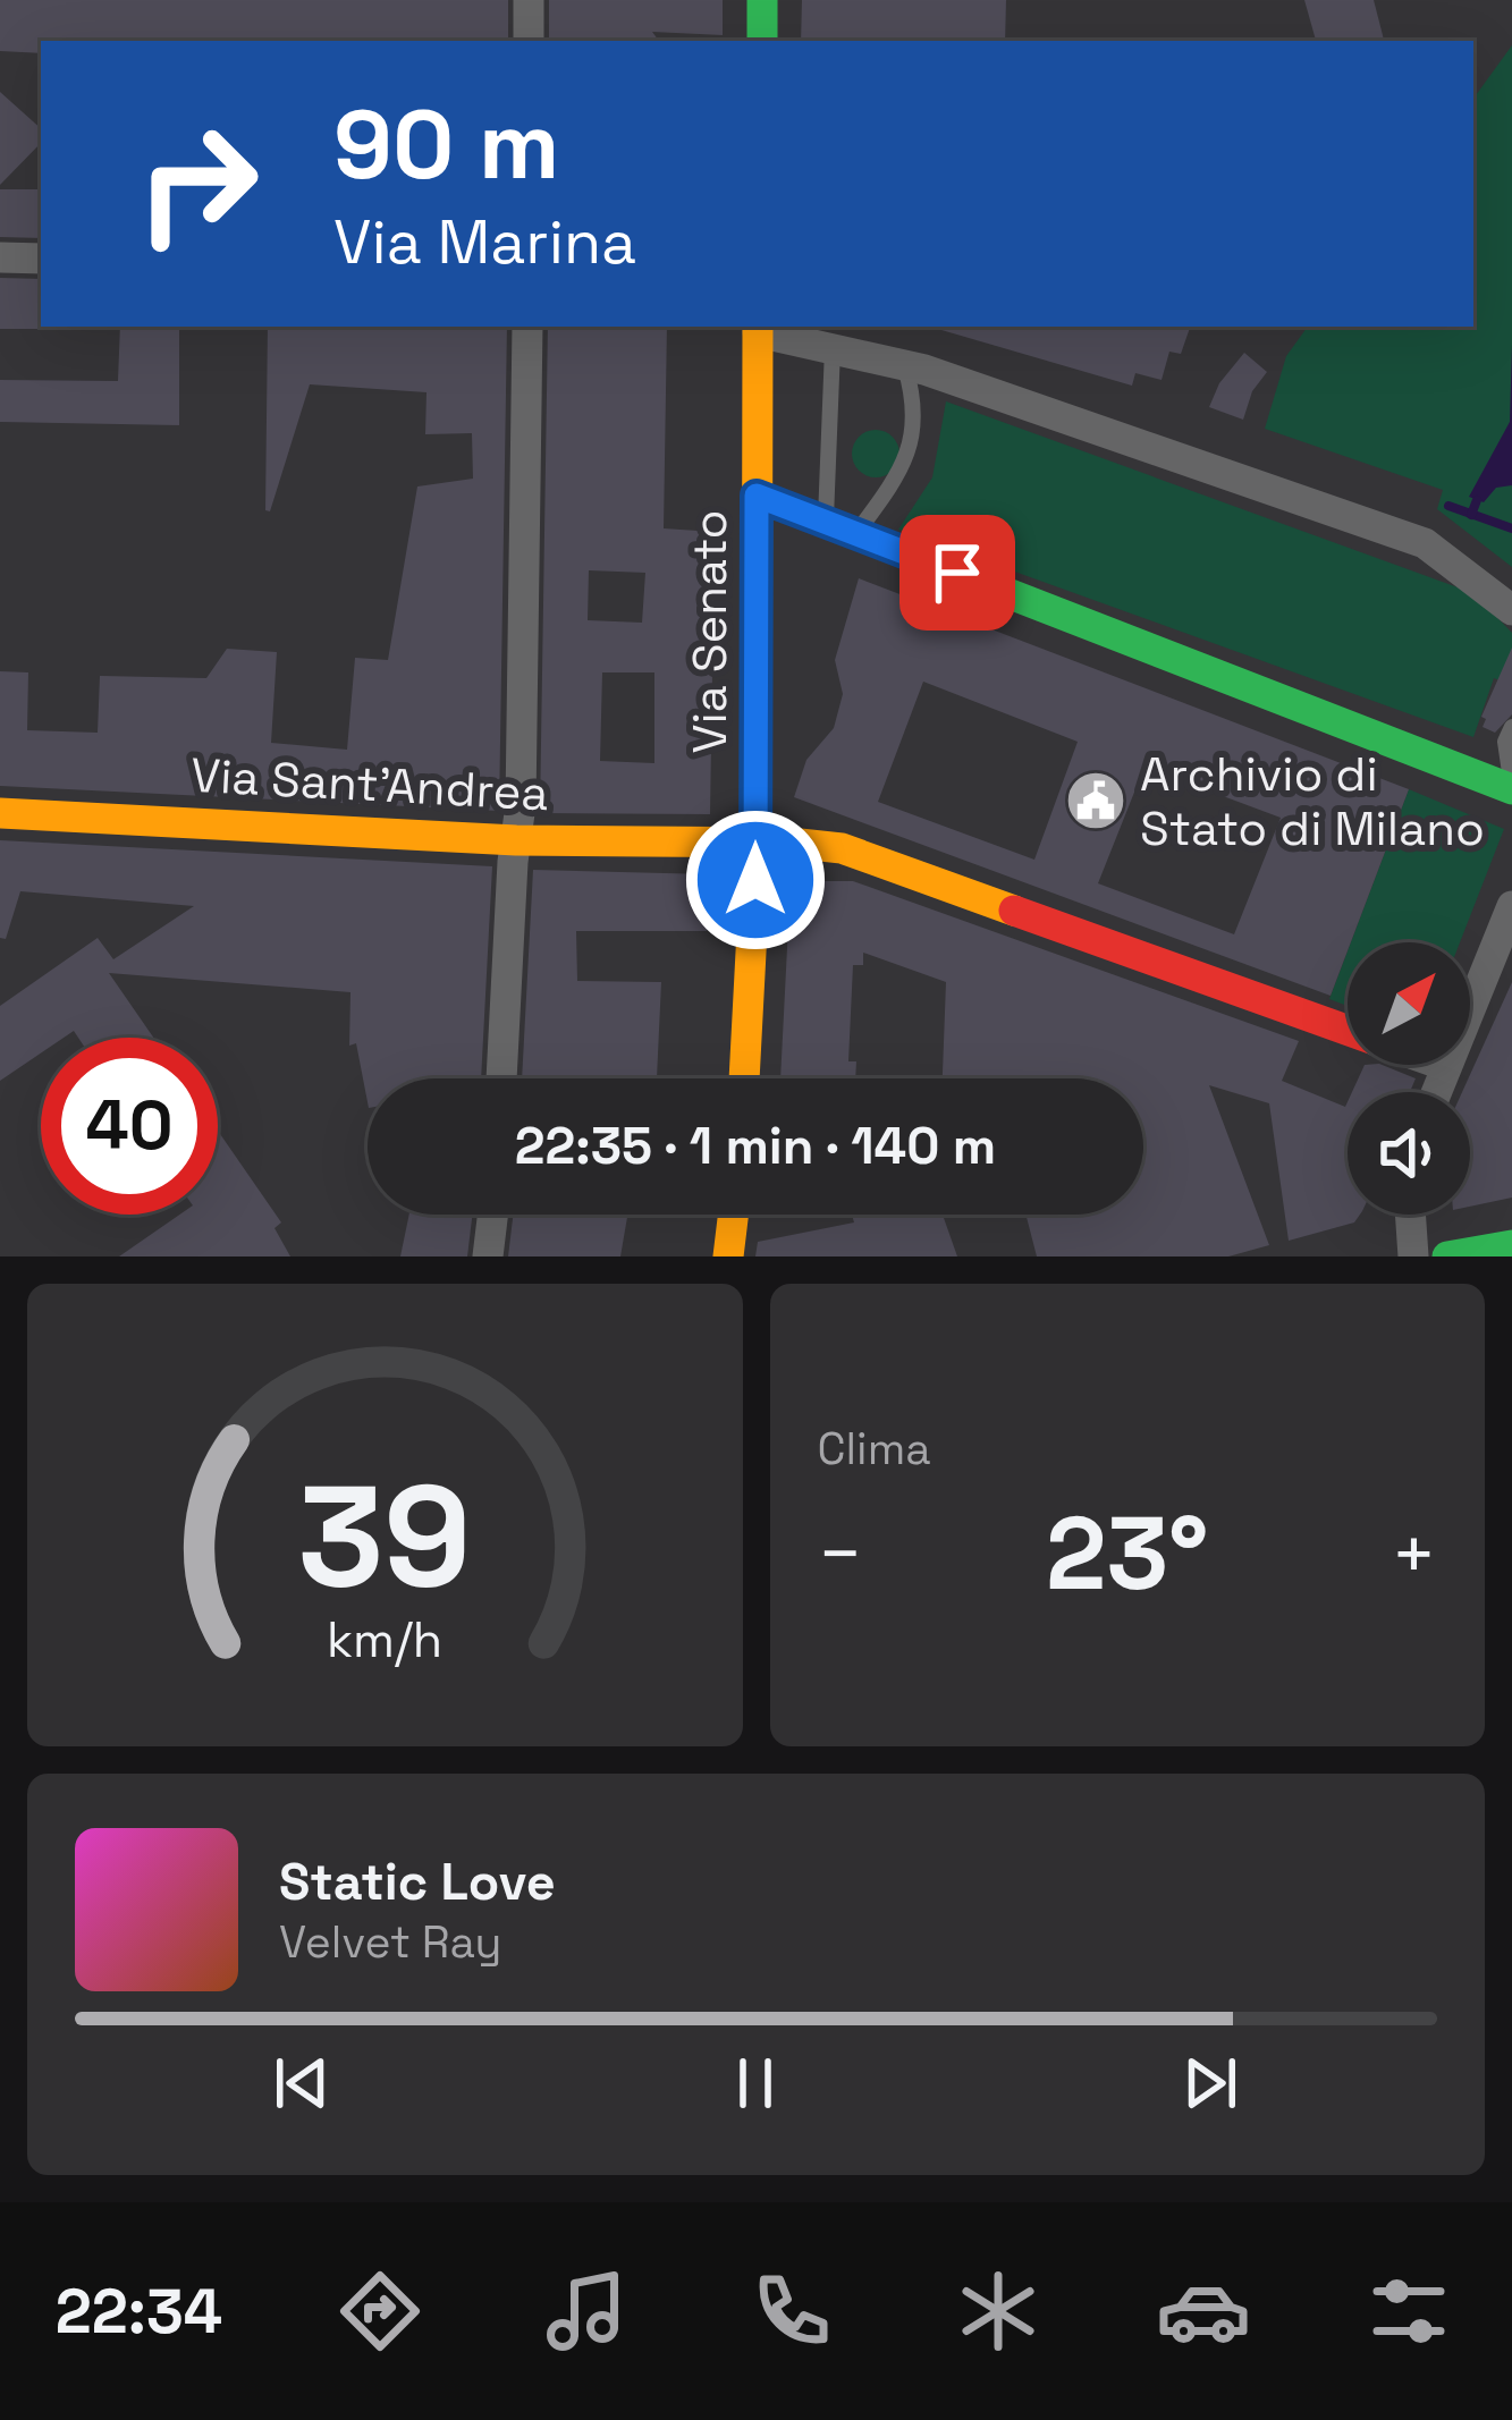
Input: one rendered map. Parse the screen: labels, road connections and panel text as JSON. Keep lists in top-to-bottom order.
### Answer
{
  "streets": {
    "street": ["Via Senato", "Via Sant'Andrea"]
  },
  "crossings": [
    ["Via Senato", "Via Sant'Andrea"]
  ],
  "places": {
    "public building": ["Archivio di Stato di Milano"]
  },
  "north": "top right",
  "page": {
    "turn": ["90 m", "Via Marina"],
    "limit": "40",
    "trip": "22:35 · 1 min · 140 m",
    "tile": "Clima",
    "heat": ["−", "23°", "+"],
    "song": ["Static Love", "Velvet Ray"],
    "tabs": "22:34",
    "gauge": ["39", "km/h"]
  }
}
